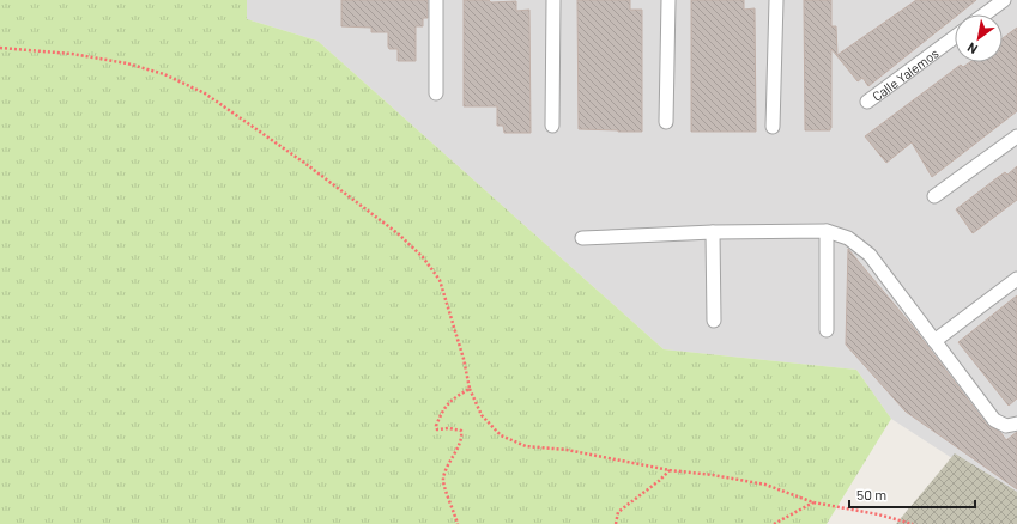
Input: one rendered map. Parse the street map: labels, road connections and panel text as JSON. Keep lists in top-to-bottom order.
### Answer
{
  "streets": {
    "street": ["Calle Yalemos"]
  },
  "scale_bar": "50 m",
  "north": "bottom left"
}
